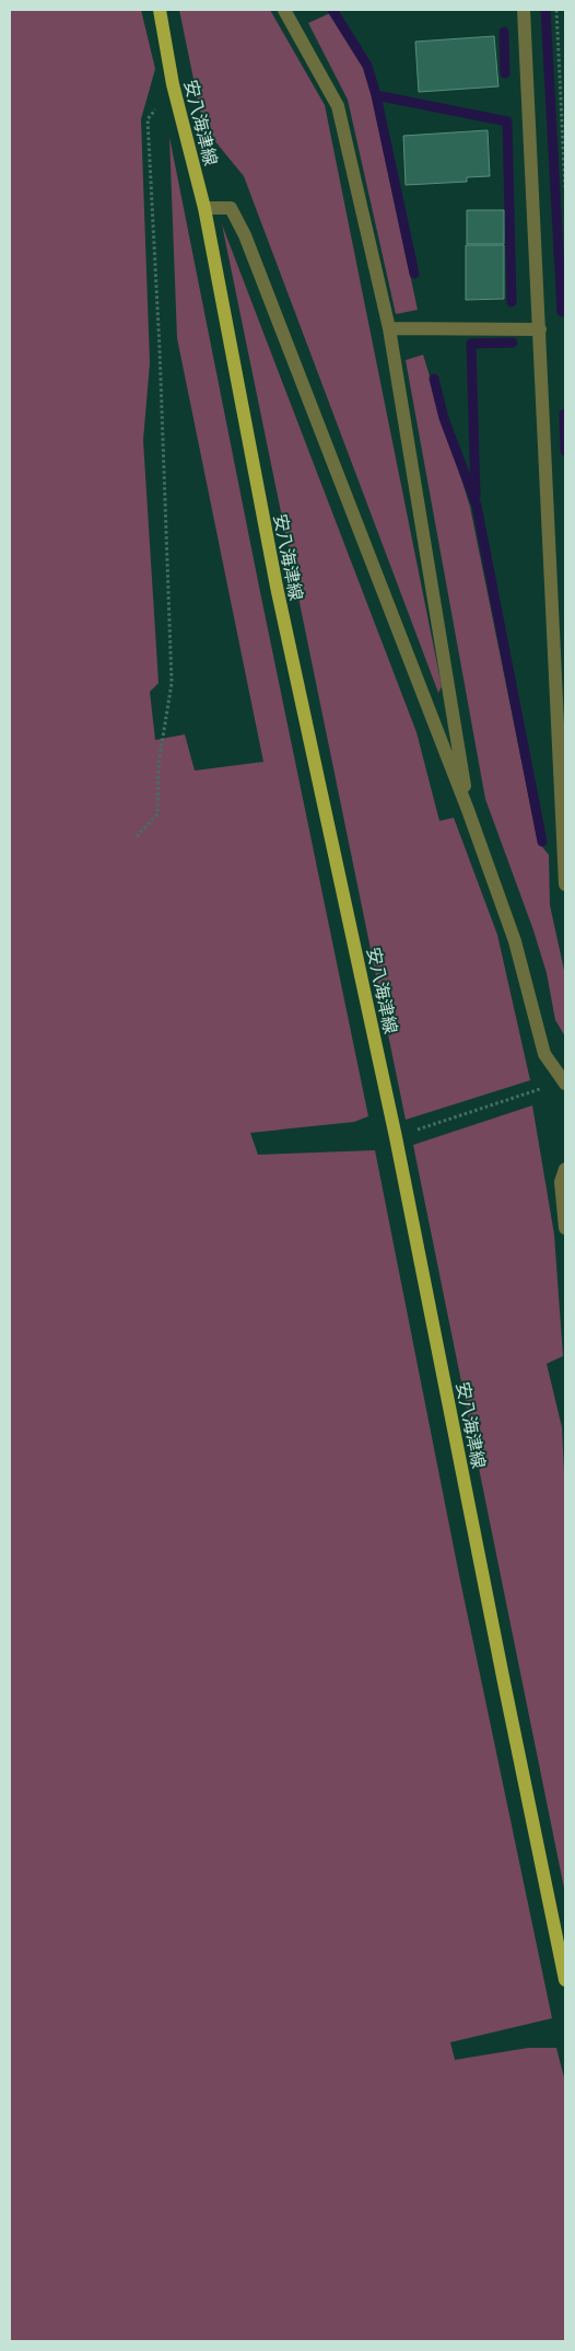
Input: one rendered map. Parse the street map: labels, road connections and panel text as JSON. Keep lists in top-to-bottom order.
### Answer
{
  "streets": {
    "main road": ["安八海津線"]
  }
}
